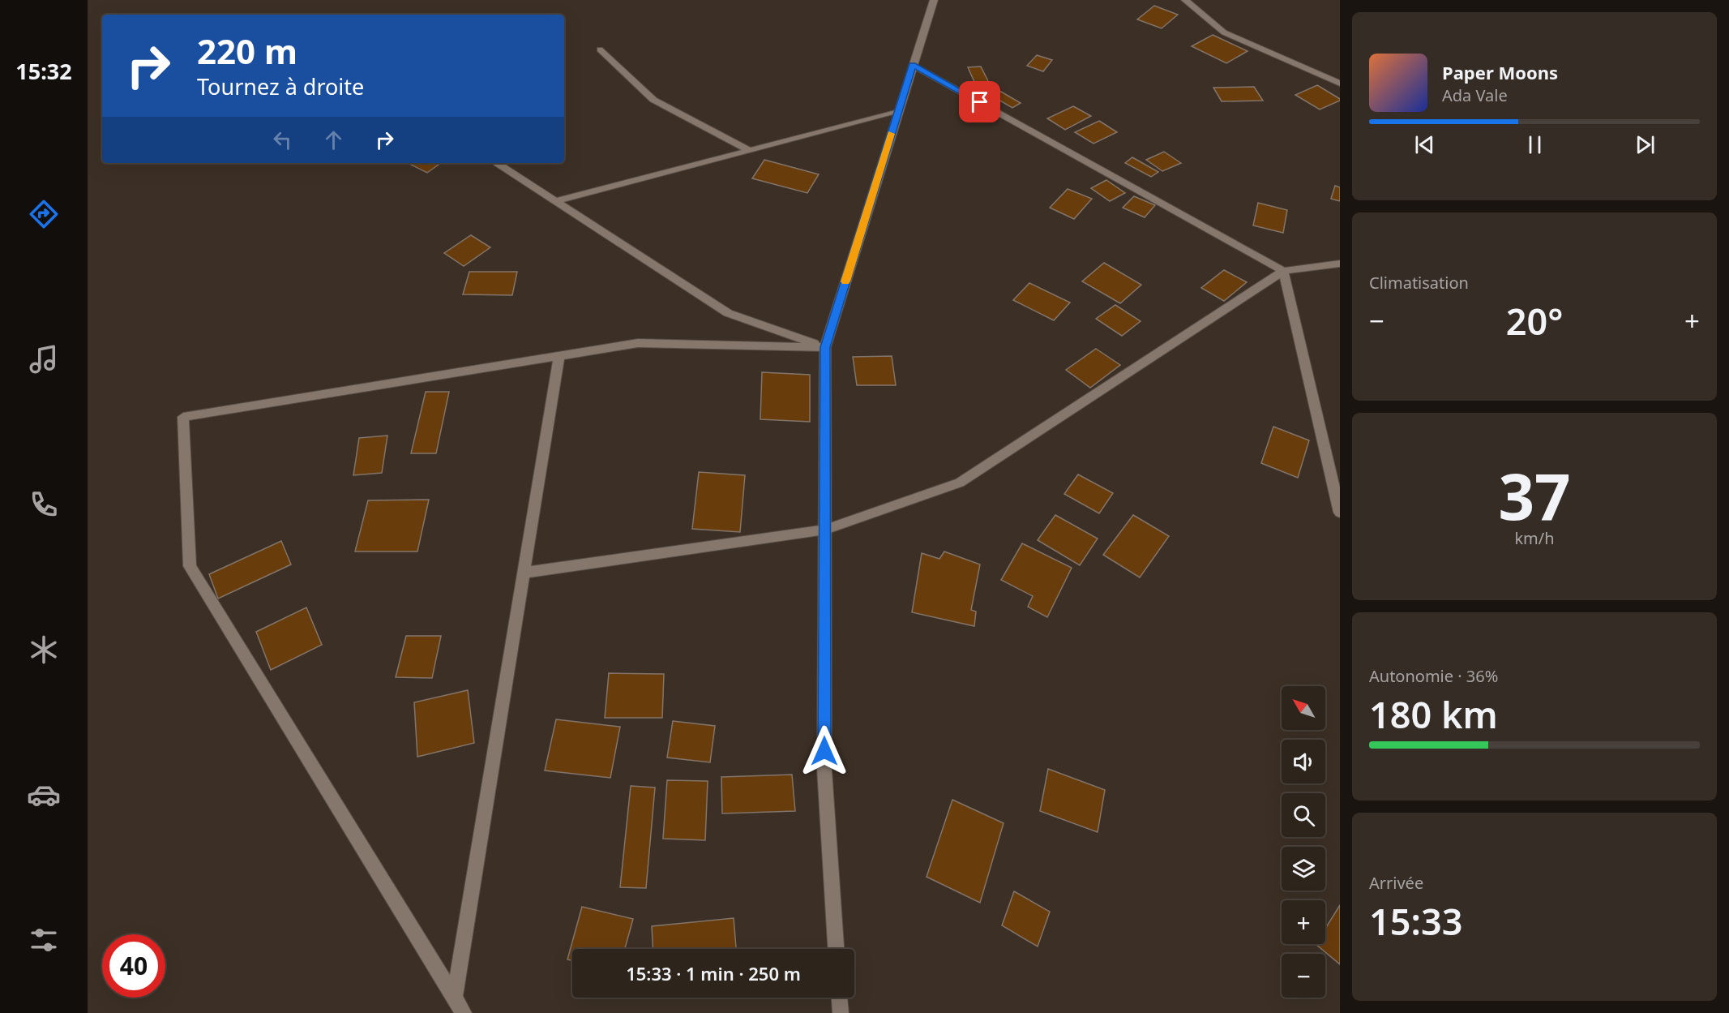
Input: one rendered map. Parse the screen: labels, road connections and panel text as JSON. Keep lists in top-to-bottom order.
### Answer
{
  "north": "top left",
  "page": {
    "tabs": "15:32",
    "turn": ["220 m", "Tournez à droite"],
    "song": ["Paper Moons", "Ada Vale"],
    "tile": [
      "Climatisation",
      ["37", "km/h"],
      ["Autonomie · 36%", "180 km"],
      ["Arrivée", "15:33"]
    ],
    "heat": ["−", "20°", "+"],
    "map_buttons": ["+", "−"],
    "limit": "40",
    "trip": "15:33 · 1 min · 250 m"
  }
}
